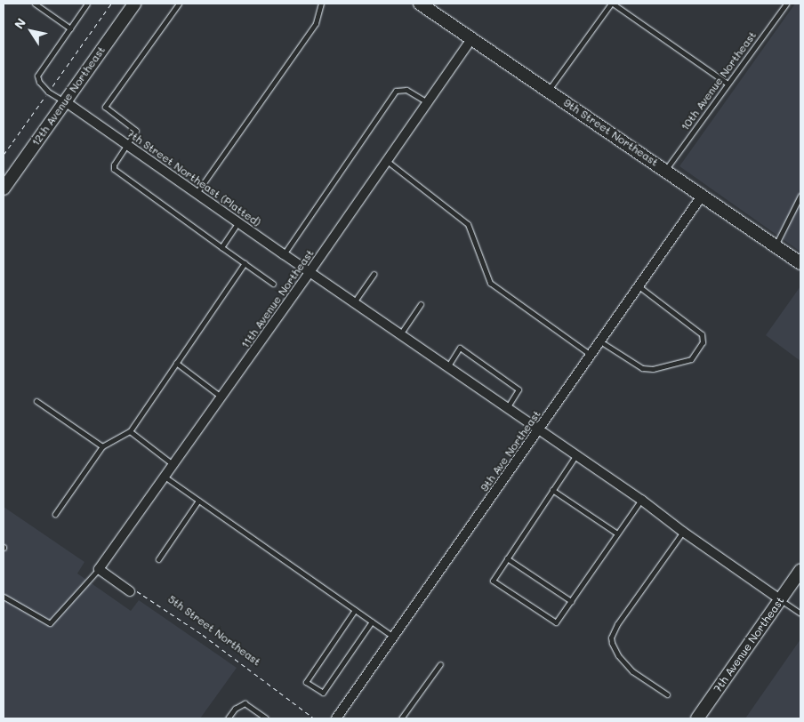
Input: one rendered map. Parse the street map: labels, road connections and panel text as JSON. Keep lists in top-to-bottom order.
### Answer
{
  "streets": {
    "street": [
      "12th Avenue Northeast",
      "9th Street Northeast",
      "7th Street Northeast (Platted)",
      "11th Avenue Northeast",
      "9th Ave Northeast",
      "7th Avenue Northeast"
    ],
    "lane": ["10th Avenue Northeast"],
    "path": ["5th Street Northeast"]
  },
  "crossings": [
    ["10th Avenue Northeast", "9th Street Northeast"],
    ["12th Avenue Northeast", "7th Street Northeast (Platted)"],
    ["9th Street Northeast", "11th Avenue Northeast"],
    ["9th Street Northeast", "9th Ave Northeast"],
    ["7th Street Northeast (Platted)", "11th Avenue Northeast"],
    ["7th Street Northeast (Platted)", "9th Ave Northeast"],
    ["7th Street Northeast (Platted)", "7th Avenue Northeast"]
  ],
  "north": "top left"
}
